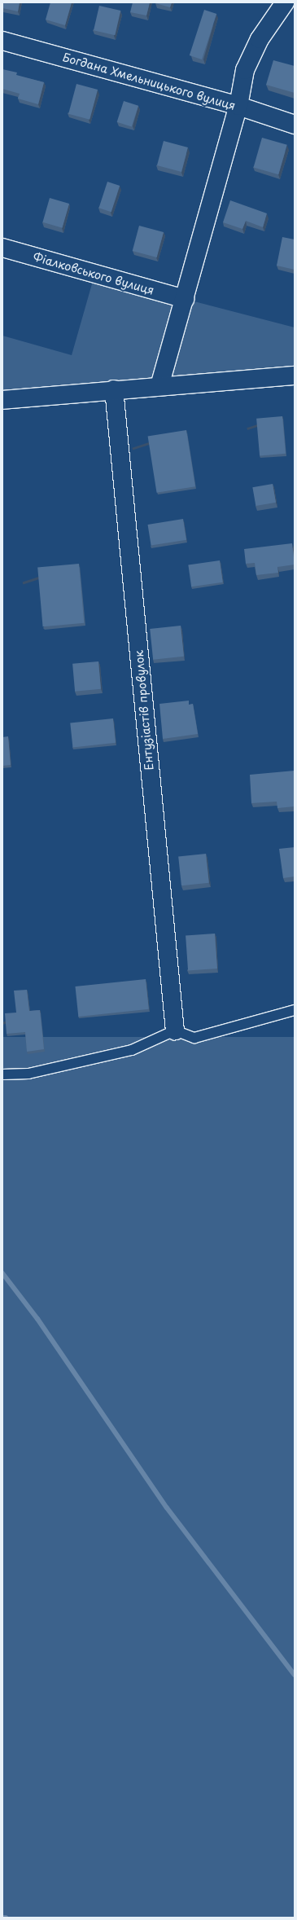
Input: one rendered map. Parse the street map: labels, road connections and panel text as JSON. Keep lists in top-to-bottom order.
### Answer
{
  "streets": {
    "street": ["Богдана Хмельницького вулиця", "Фіалковського вулиця", "Ентузіастів провулок"]
  }
}
